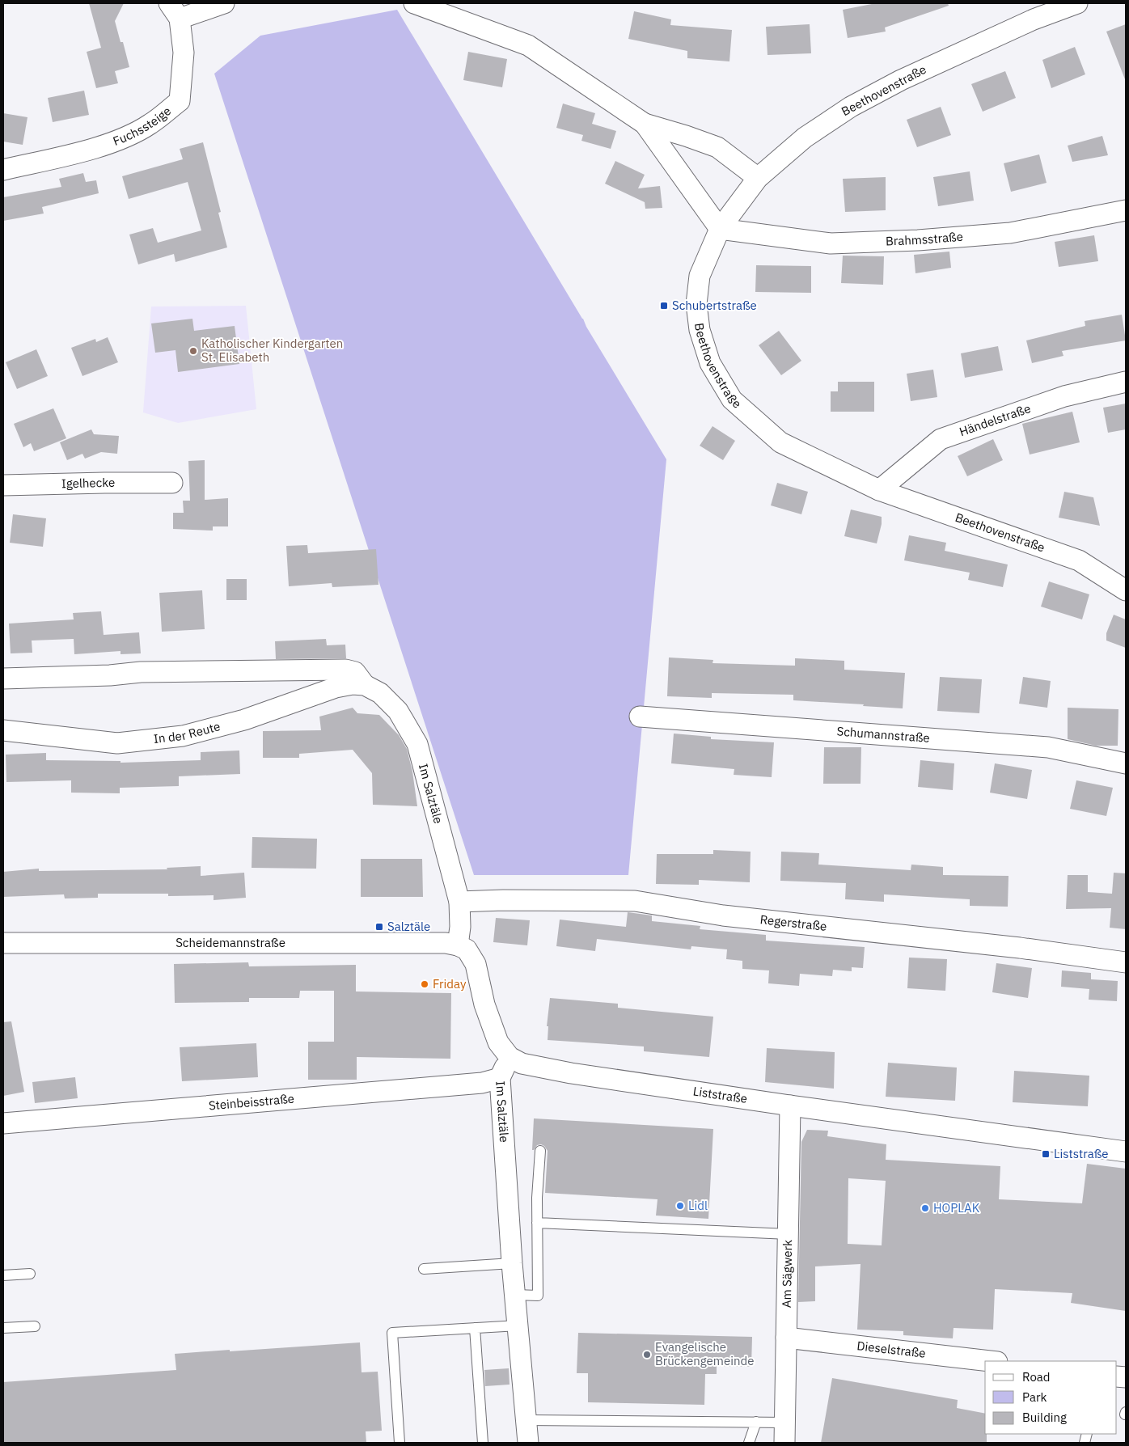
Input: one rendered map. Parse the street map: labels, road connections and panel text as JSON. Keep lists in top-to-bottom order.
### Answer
{
  "streets": {
    "street": [
      "Beethovenstraße",
      "Fuchssteige",
      "Brahmsstraße",
      "Händelstraße",
      "Igelhecke",
      "In der Reute",
      "Schumannstraße",
      "Im Salztäle",
      "Regerstraße",
      "Scheidemannstraße",
      "Liststraße",
      "Steinbeisstraße",
      "Am Sägwerk",
      "Dieselstraße"
    ]
  },
  "crossings": [
    ["Beethovenstraße", "Brahmsstraße"],
    ["Beethovenstraße", "Händelstraße"],
    ["In der Reute", "Im Salztäle"],
    ["Im Salztäle", "Regerstraße"],
    ["Im Salztäle", "Scheidemannstraße"],
    ["Im Salztäle", "Liststraße"],
    ["Im Salztäle", "Steinbeisstraße"],
    ["Liststraße", "Am Sägwerk"],
    ["Am Sägwerk", "Dieselstraße"]
  ],
  "places": {
    "transit": ["Schubertstraße", "Salztäle", "Liststraße"],
    "other": [
      "Katholischer Kindergarten St. Elisabeth",
      "Friday",
      "Lidl",
      "HOPLAK",
      "Evangelische Brückengemeinde"
    ]
  },
  "legend": ["Road", "Park", "Building"]
}
